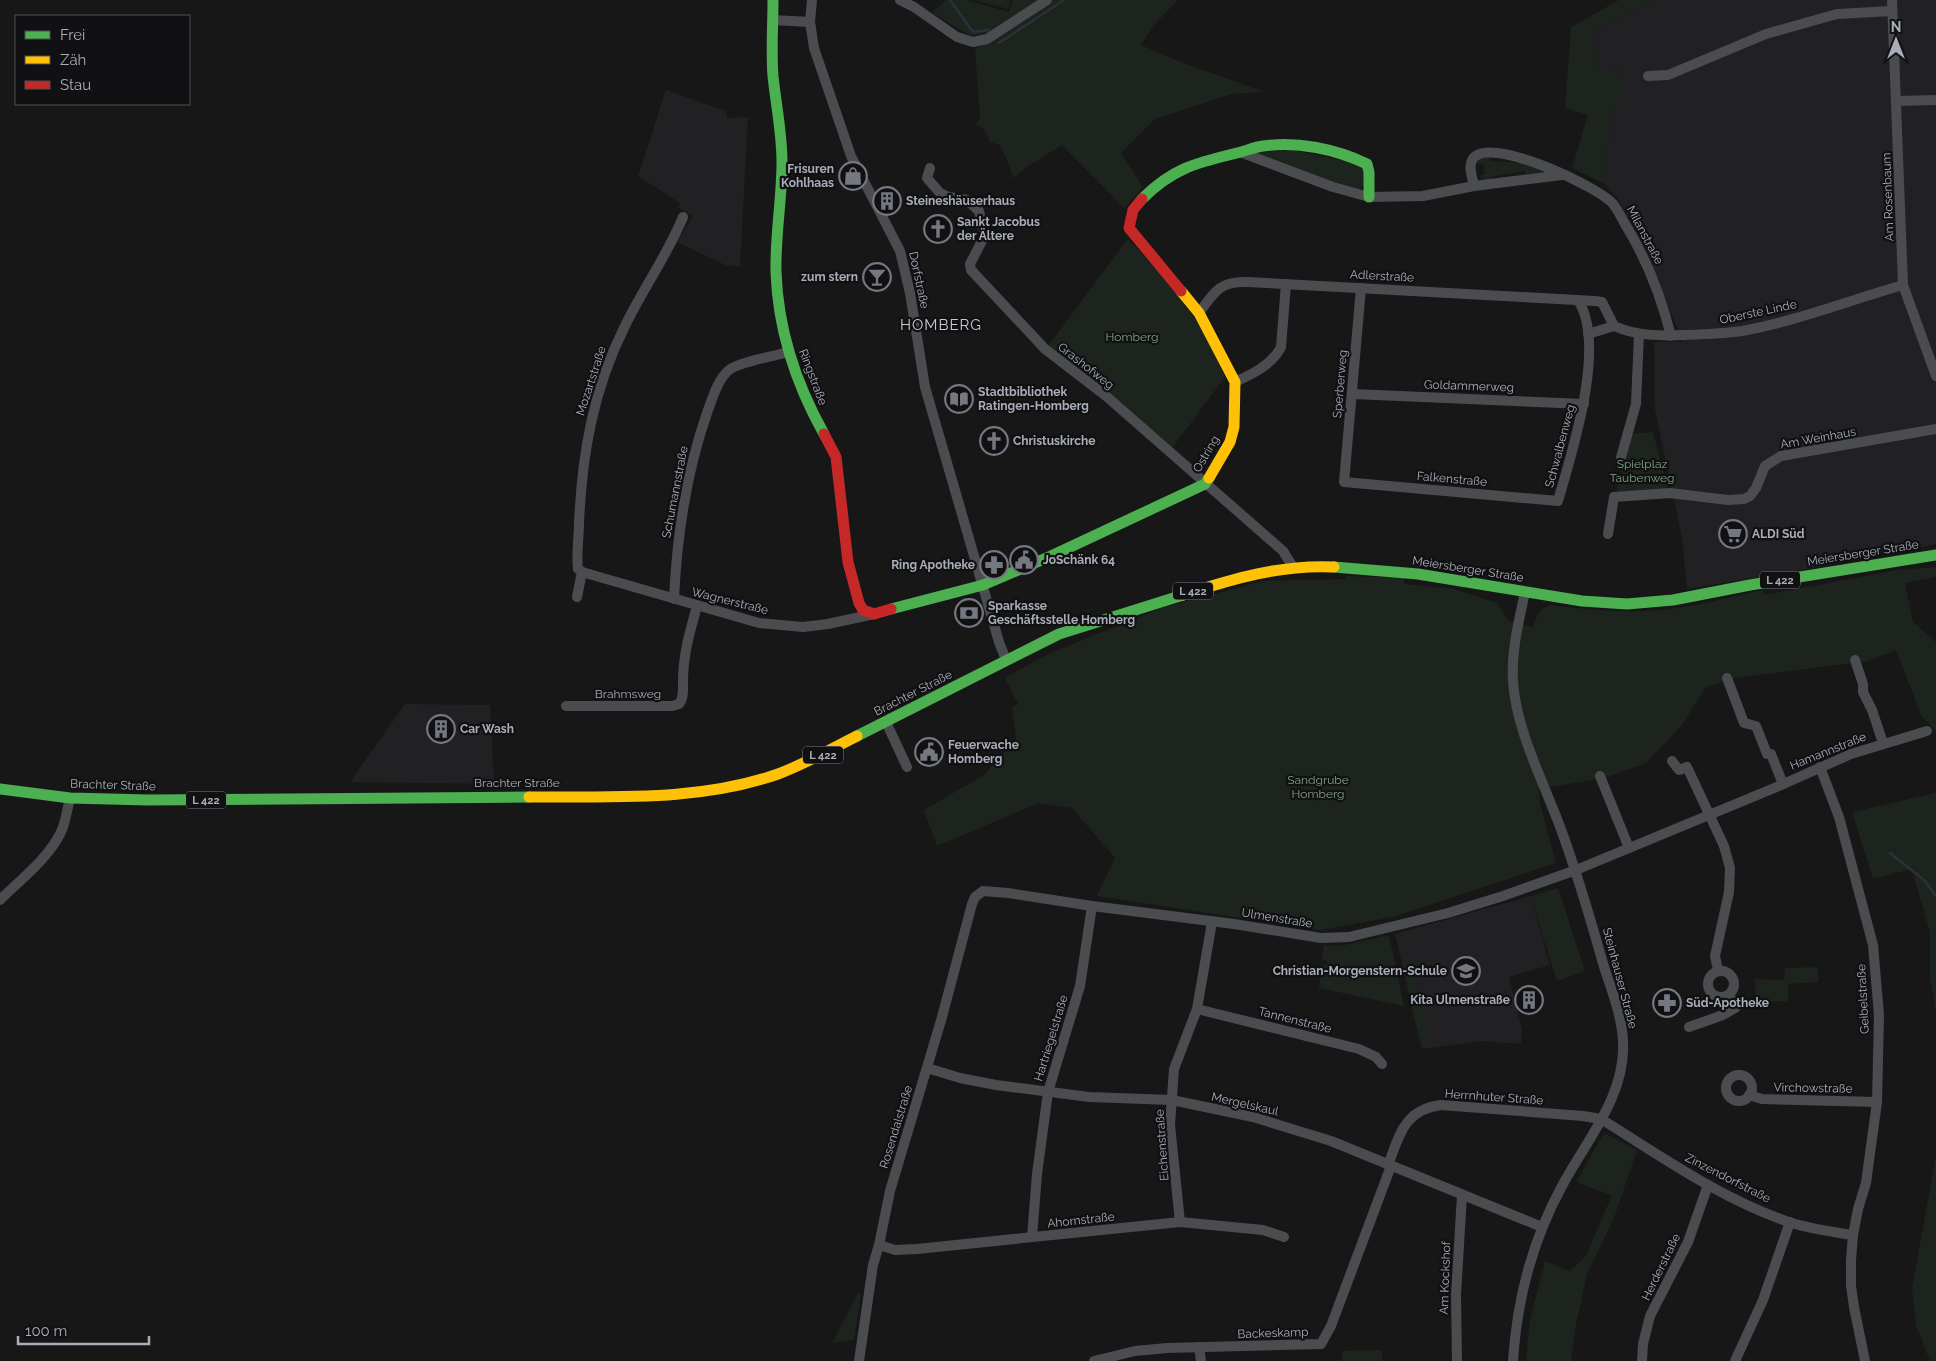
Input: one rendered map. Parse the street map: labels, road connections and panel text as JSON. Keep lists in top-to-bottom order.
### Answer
{
  "streets": {
    "main road": [
      "Ringstraße",
      "Ostring",
      "Meiersberger Straße",
      "L 422",
      "Brachter Straße"
    ],
    "street": [
      "Am Rosenbaum",
      "Milanstraße",
      "Adlerstraße",
      "Dorfstraße",
      "Oberste Linde",
      "Grashofweg",
      "Mozartstraße",
      "Sperberweg",
      "Goldammerweg",
      "Am Weinhaus",
      "Schwalbenweg",
      "Falkenstraße",
      "Schumannstraße",
      "Wagnerstraße",
      "Brahmsweg",
      "Hamannstraße",
      "Ulmenstraße",
      "Steinhauser Straße",
      "Geibelstraße",
      "Tannenstraße",
      "Hartriegelstraße",
      "Virchowstraße",
      "Herrnhuter Straße",
      "Mergelskaul",
      "Rosendalstraße",
      "Eichenstraße",
      "Zinzendorfstraße",
      "Ahornstraße",
      "Herderstraße",
      "Am Kockshof",
      "Backeskamp"
    ]
  },
  "crossings": [
    ["Am Rosenbaum", "Oberste Linde"],
    ["Milanstraße", "Oberste Linde"],
    ["Adlerstraße", "Oberste Linde"],
    ["Adlerstraße", "Sperberweg"],
    ["Adlerstraße", "Ostring"],
    ["Dorfstraße", "Ostring"],
    ["Dorfstraße", "Meiersberger Straße"],
    ["Dorfstraße", "Brachter Straße"],
    ["Grashofweg", "Ostring"],
    ["Grashofweg", "Meiersberger Straße"],
    ["Ringstraße", "Schumannstraße"],
    ["Ringstraße", "Wagnerstraße"],
    ["Mozartstraße", "Wagnerstraße"],
    ["Sperberweg", "Goldammerweg"],
    ["Sperberweg", "Falkenstraße"],
    ["Goldammerweg", "Schwalbenweg"],
    ["Schwalbenweg", "Falkenstraße"],
    ["Schumannstraße", "Wagnerstraße"],
    ["Meiersberger Straße", "Brachter Straße"],
    ["Meiersberger Straße", "Steinhauser Straße"],
    ["Wagnerstraße", "Brahmsweg"],
    ["Hamannstraße", "Ulmenstraße"],
    ["Hamannstraße", "Steinhauser Straße"],
    ["Hamannstraße", "Geibelstraße"],
    ["Ulmenstraße", "Steinhauser Straße"],
    ["Ulmenstraße", "Hartriegelstraße"],
    ["Ulmenstraße", "Rosendalstraße"],
    ["Ulmenstraße", "Eichenstraße"],
    ["Steinhauser Straße", "Herrnhuter Straße"],
    ["Steinhauser Straße", "Mergelskaul"],
    ["Steinhauser Straße", "Zinzendorfstraße"],
    ["Geibelstraße", "Virchowstraße"],
    ["Geibelstraße", "Zinzendorfstraße"],
    ["Tannenstraße", "Eichenstraße"],
    ["Hartriegelstraße", "Mergelskaul"],
    ["Hartriegelstraße", "Ahornstraße"],
    ["Herrnhuter Straße", "Mergelskaul"],
    ["Herrnhuter Straße", "Zinzendorfstraße"],
    ["Herrnhuter Straße", "Backeskamp"],
    ["Mergelskaul", "Rosendalstraße"],
    ["Mergelskaul", "Eichenstraße"],
    ["Mergelskaul", "Am Kockshof"],
    ["Mergelskaul", "Backeskamp"],
    ["Rosendalstraße", "Ahornstraße"],
    ["Eichenstraße", "Ahornstraße"],
    ["Zinzendorfstraße", "Herderstraße"]
  ],
  "districts": ["HOMBERG"],
  "parks": ["Homberg", "Spielplaz Taubenweg", "Sandgrube Homberg"],
  "places": {
    "shop": ["Frisuren Kohlhaas"],
    "building": ["Steineshäuserhaus", "Car Wash", "Kita Ulmenstraße"],
    "church": ["Sankt Jacobus der Ältere", "Christuskirche"],
    "bar": ["zum stern"],
    "library": ["Stadtbibliothek Ratingen-Homberg"],
    "supermarket": ["ALDI Süd"],
    "public building": ["JoSchänk 64", "Feuerwache Homberg"],
    "pharmacy": ["Ring Apotheke", "Süd-Apotheke"],
    "bank": ["Sparkasse Geschäftsstelle Homberg"],
    "school or university": ["Christian-Morgenstern-Schule"]
  },
  "legend": ["Frei", "Zäh", "Stau"],
  "scale_bar": "100 m",
  "north": "top"
}
